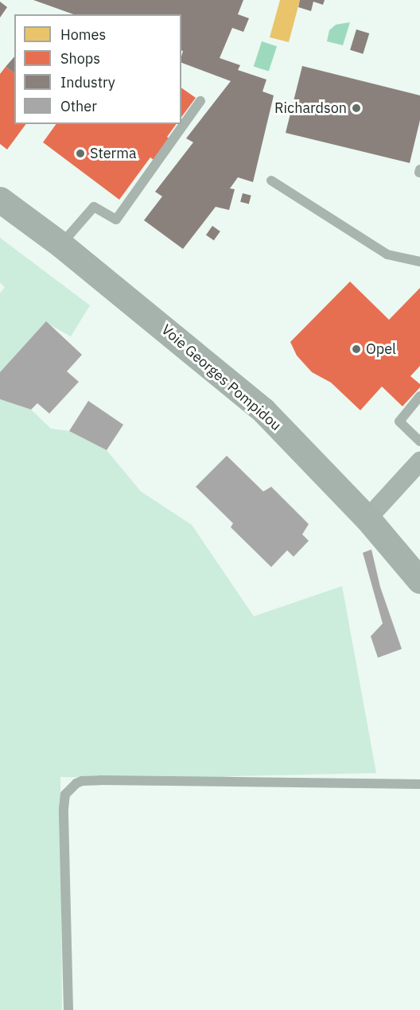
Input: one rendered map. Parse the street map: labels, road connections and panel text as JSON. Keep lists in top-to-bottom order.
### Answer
{
  "streets": {
    "main road": ["Voie Georges Pompidou"]
  },
  "places": ["Richardson", "Sterma", "Opel"],
  "legend": [
    "Homes",
    "Shops",
    "Industry",
    "Other"
  ]
}
